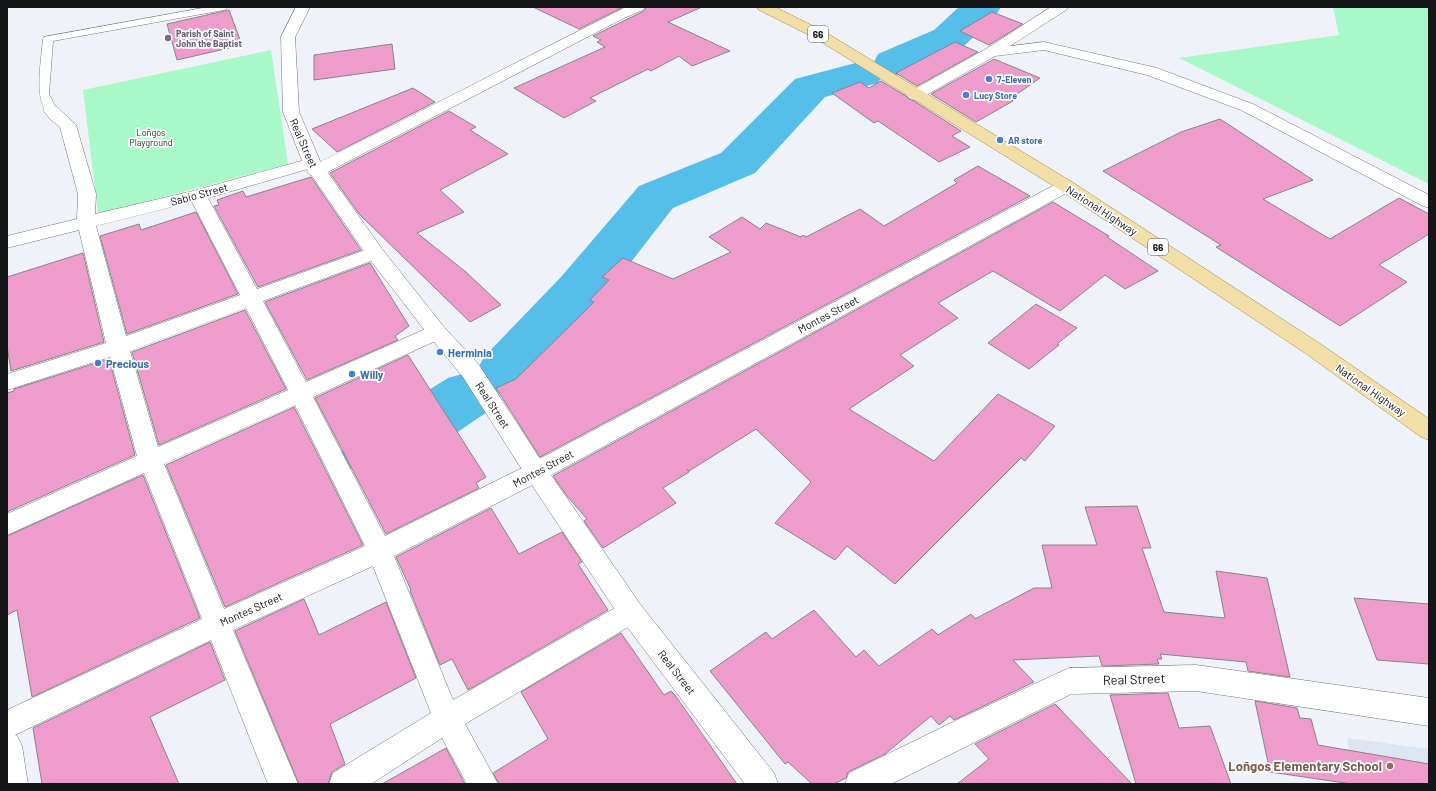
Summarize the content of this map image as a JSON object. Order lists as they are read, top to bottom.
{
  "streets": {
    "main road": ["66", "National Highway"],
    "street": ["Real Street", "Sabio Street", "Montes Street"]
  },
  "crossings": [
    ["Real Street", "Sabio Street"],
    ["Real Street", "Montes Street"],
    ["National Highway", "Montes Street"]
  ],
  "parks": ["Loñgos Playground"],
  "places": [
    "Parish of Saint John the Baptist",
    "7-Eleven",
    "Lucy Store",
    "AR store",
    "Herminia",
    "Precious",
    "Willy",
    "Loñgos Elementary School"
  ]
}
